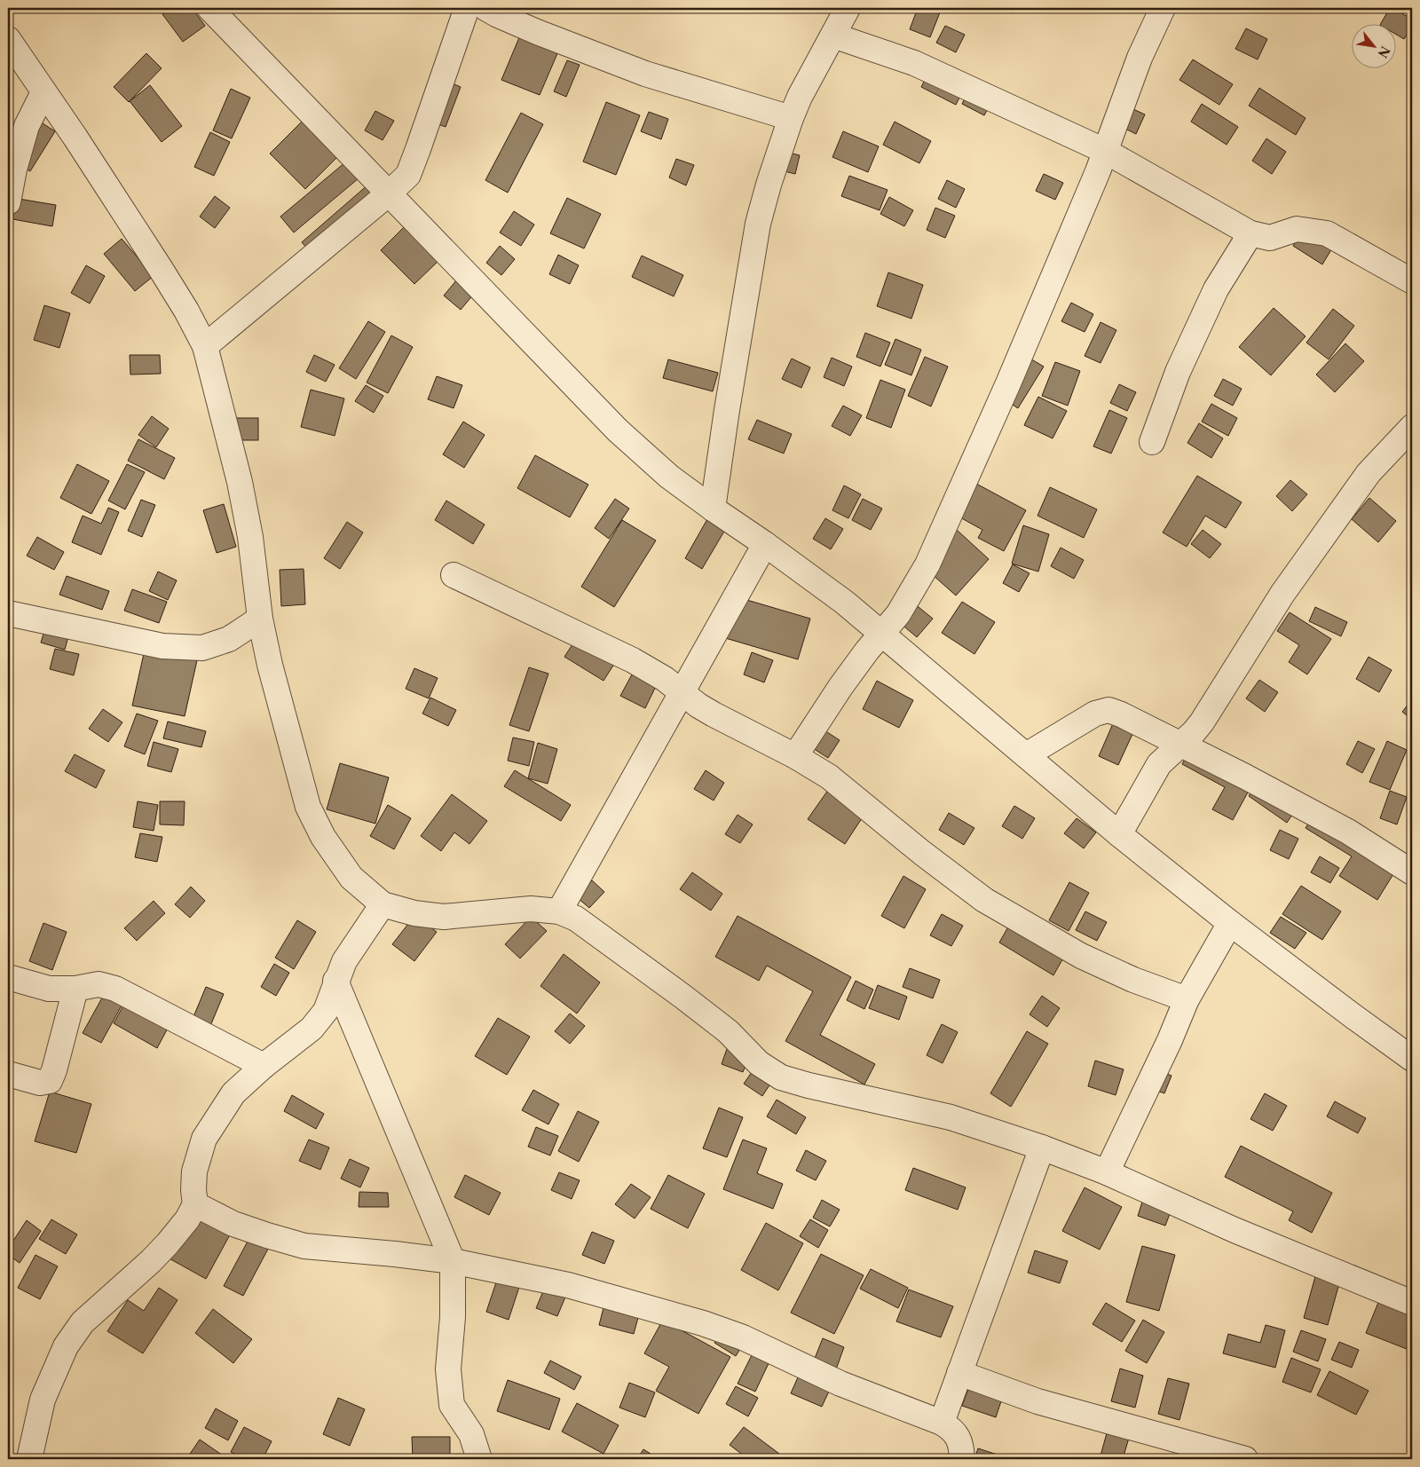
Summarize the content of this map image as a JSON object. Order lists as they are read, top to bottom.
{
  "north": "bottom right"
}
